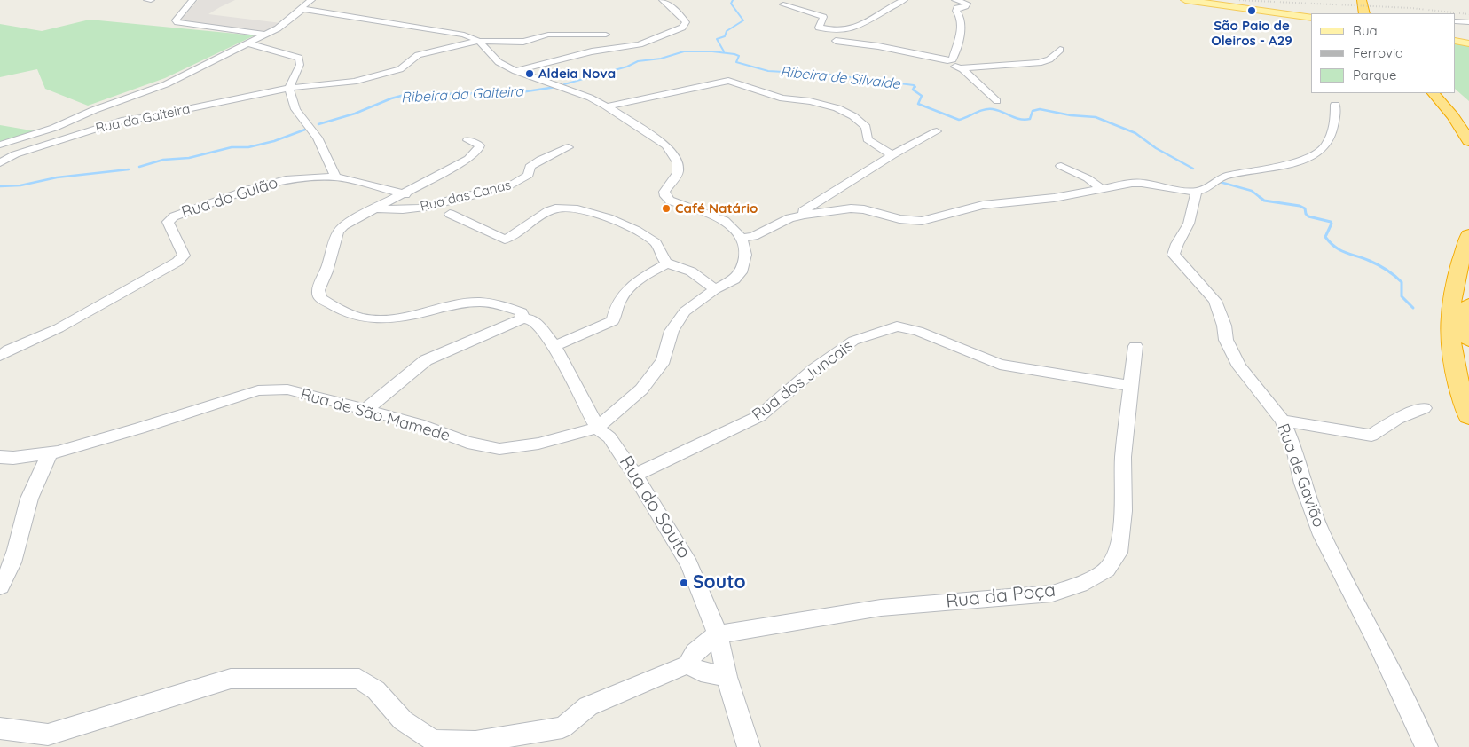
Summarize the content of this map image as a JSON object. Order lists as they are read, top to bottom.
{
  "streets": {
    "street": [
      "Rua da Gaiteira",
      "Rua das Canas",
      "Rua do Guião",
      "Rua dos Juncais",
      "Rua de São Mamede",
      "Rua de Gavião",
      "Rua do Souto",
      "Rua da Poça"
    ]
  },
  "crossings": [
    ["Rua das Canas", "Rua do Guião"],
    ["Rua das Canas", "Rua do Souto"],
    ["Rua dos Juncais", "Rua do Souto"],
    ["Rua dos Juncais", "Rua da Poça"],
    ["Rua de São Mamede", "Rua do Souto"],
    ["Rua do Souto", "Rua da Poça"]
  ],
  "water": ["Ribeira de Silvalde", "Ribeira da Gaiteira"],
  "places": [
    "São Paio de Oleiros - A29",
    "Aldeia Nova",
    "Café Natário",
    "Souto"
  ],
  "legend": ["Rua", "Ferrovia", "Parque"]
}
